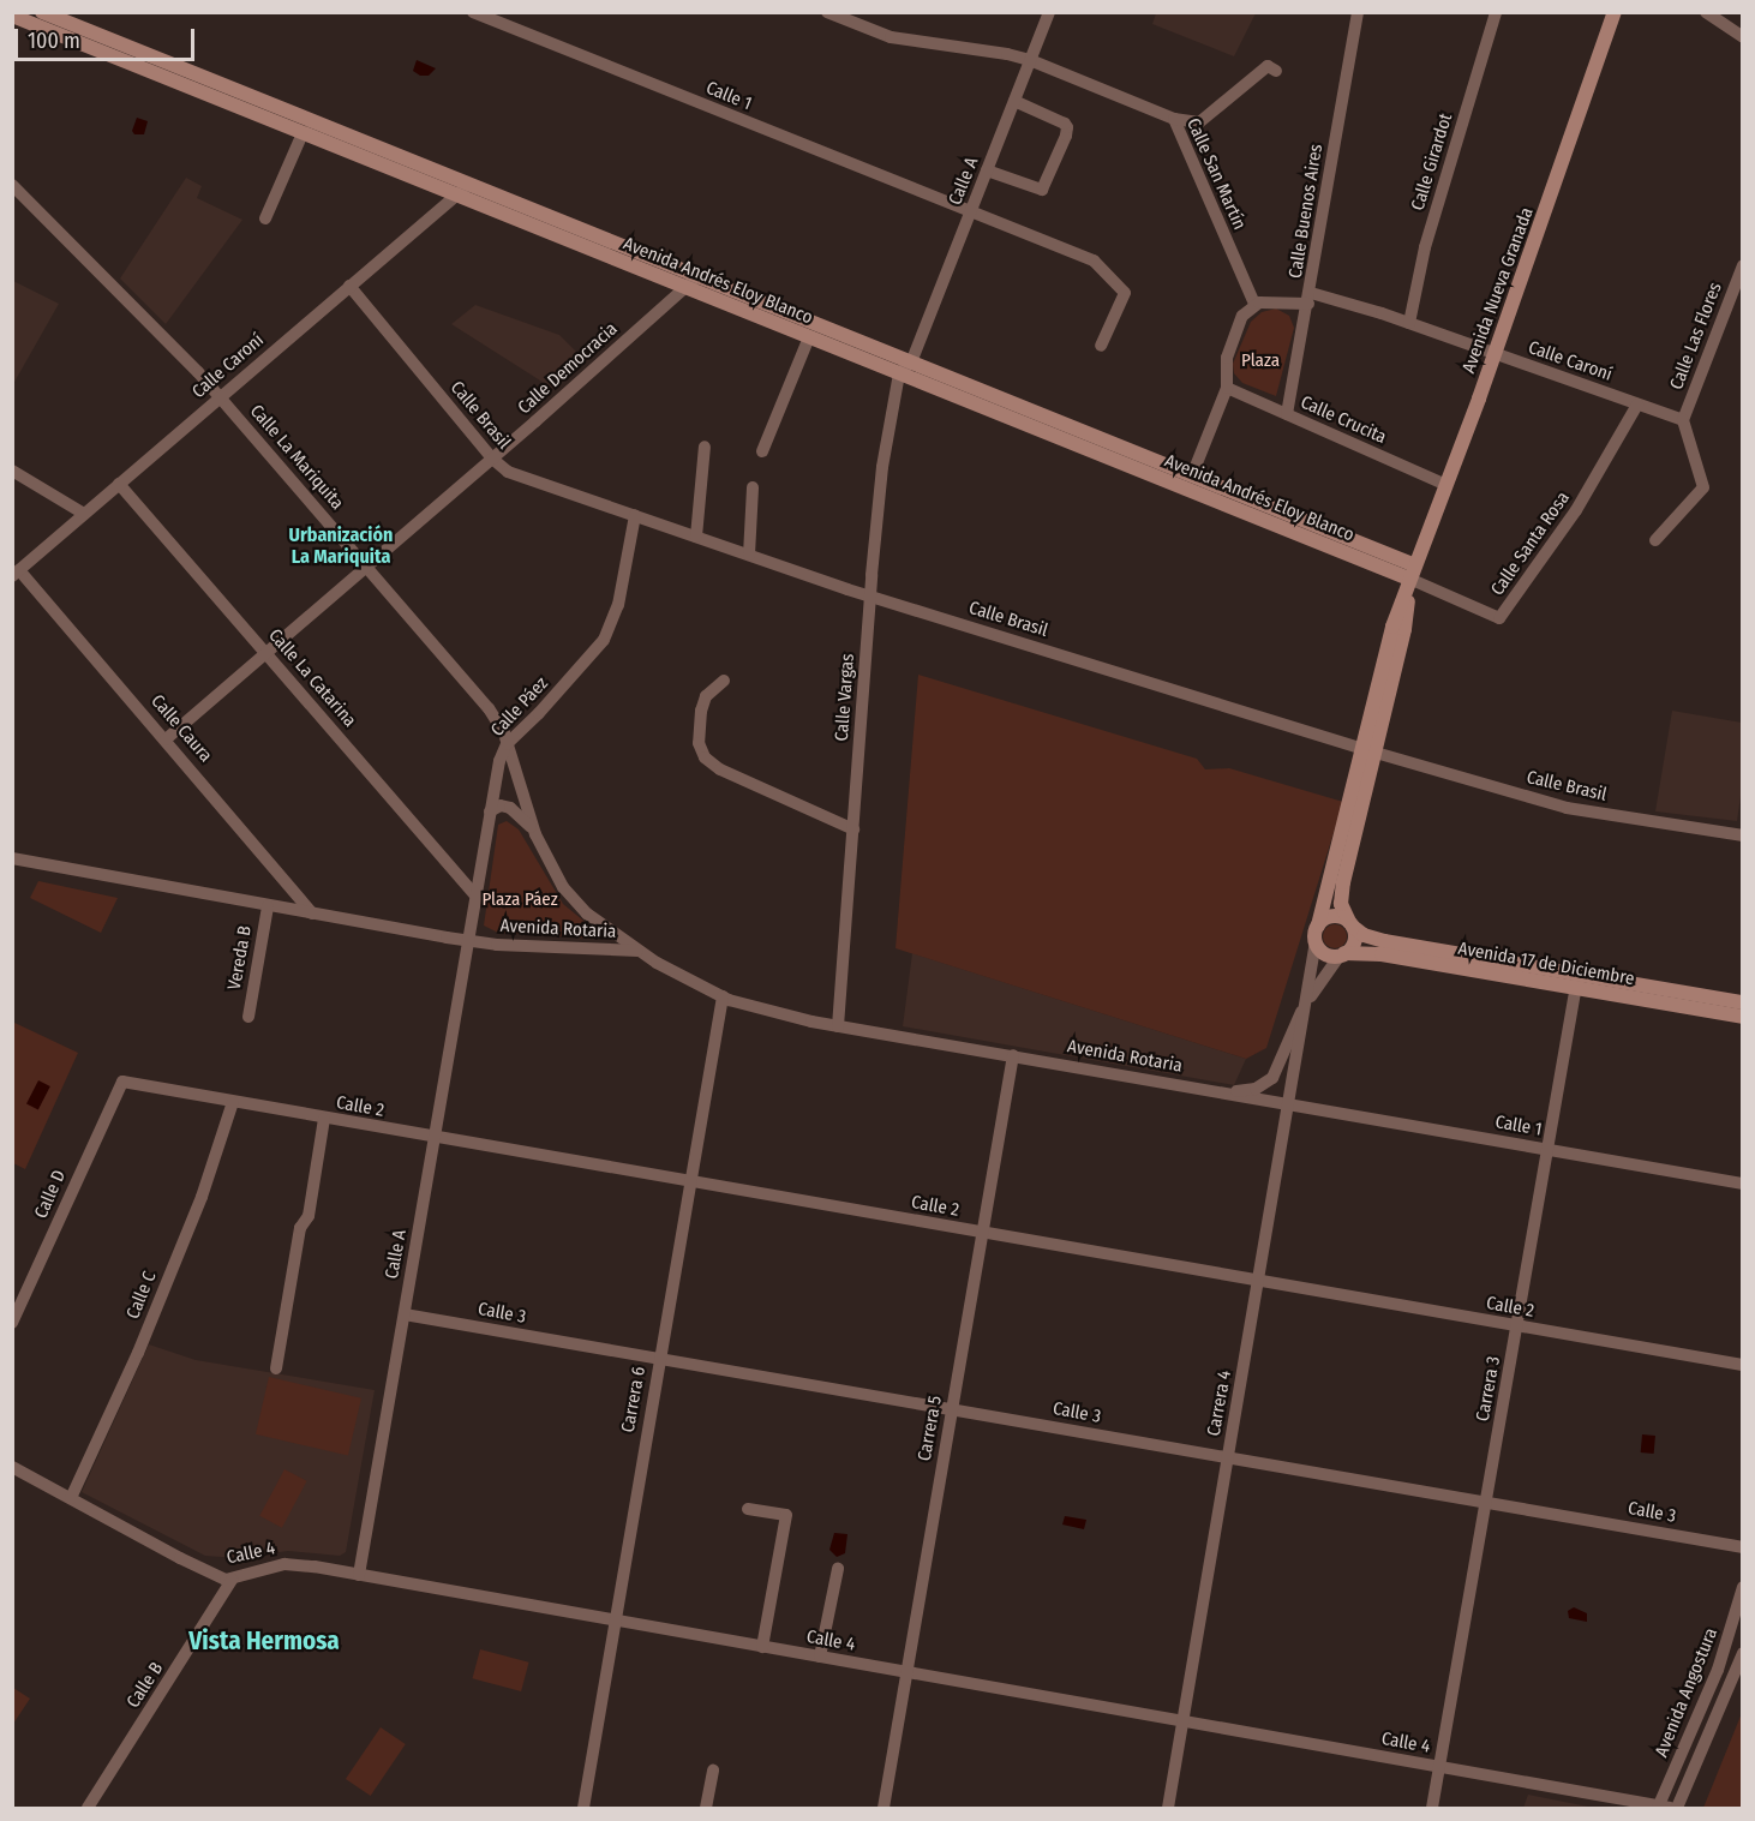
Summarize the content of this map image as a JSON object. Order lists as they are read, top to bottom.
{
  "streets": {
    "street": [
      "Calle 1",
      "Calle Girardot",
      "Calle San Martín",
      "Calle A",
      "Calle Buenos Aires",
      "Avenida Andrés Eloy Blanco",
      "Avenida Nueva Granada",
      "Calle Las Flores",
      "Calle Caroní",
      "Calle Democracia",
      "Calle Brasil",
      "Calle Crucita",
      "Calle La Mariquita",
      "Calle Santa Rosa",
      "Calle La Catarina",
      "Calle Vargas",
      "Calle Páez",
      "Calle Caura",
      "Avenida Rotaria",
      "Vereda B",
      "Avenida 17 de Diciembre",
      "Calle 2",
      "Calle D",
      "Calle C",
      "Calle 3",
      "Carrera 3",
      "Carrera 6",
      "Carrera 4",
      "Carrera 5",
      "Calle 4",
      "Calle B",
      "Avenida Angostura"
    ]
  },
  "crossings": [
    ["Calle 1", "Calle A"],
    ["Calle 1", "Avenida Rotaria"],
    ["Calle 1", "Carrera 3"],
    ["Calle 1", "Carrera 4"],
    ["Calle Girardot", "Calle Caroní"],
    ["Calle San Martín", "Calle A"],
    ["Calle A", "Avenida Andrés Eloy Blanco"],
    ["Calle A", "Calle Páez"],
    ["Calle A", "Avenida Rotaria"],
    ["Calle A", "Calle 2"],
    ["Calle A", "Calle 3"],
    ["Calle A", "Calle 4"],
    ["Calle Buenos Aires", "Calle Caroní"],
    ["Calle Buenos Aires", "Calle Crucita"],
    ["Avenida Andrés Eloy Blanco", "Avenida Nueva Granada"],
    ["Avenida Andrés Eloy Blanco", "Calle Caroní"],
    ["Avenida Andrés Eloy Blanco", "Calle Democracia"],
    ["Avenida Andrés Eloy Blanco", "Calle Santa Rosa"],
    ["Avenida Andrés Eloy Blanco", "Calle Vargas"],
    ["Avenida Nueva Granada", "Calle Caroní"],
    ["Avenida Nueva Granada", "Calle Brasil"],
    ["Avenida Nueva Granada", "Calle Crucita"],
    ["Avenida Nueva Granada", "Calle Santa Rosa"],
    ["Avenida Nueva Granada", "Avenida 17 de Diciembre"],
    ["Avenida Nueva Granada", "Carrera 4"],
    ["Calle Las Flores", "Calle Caroní"],
    ["Calle Caroní", "Calle Brasil"],
    ["Calle Caroní", "Calle La Mariquita"],
    ["Calle Caroní", "Calle Santa Rosa"],
    ["Calle Caroní", "Calle La Catarina"],
    ["Calle Caroní", "Calle Caura"],
    ["Calle Democracia", "Calle Brasil"],
    ["Calle Democracia", "Calle La Mariquita"],
    ["Calle Democracia", "Calle La Catarina"],
    ["Calle Democracia", "Calle Caura"],
    ["Calle Brasil", "Calle Vargas"],
    ["Calle Brasil", "Calle Páez"],
    ["Calle La Mariquita", "Calle Páez"],
    ["Calle La Mariquita", "Avenida Rotaria"],
    ["Calle La Catarina", "Calle Páez"],
    ["Calle Vargas", "Avenida Rotaria"],
    ["Calle Páez", "Avenida Rotaria"],
    ["Calle Caura", "Avenida Rotaria"],
    ["Avenida Rotaria", "Vereda B"],
    ["Avenida Rotaria", "Carrera 6"],
    ["Avenida Rotaria", "Carrera 4"],
    ["Avenida Rotaria", "Carrera 5"],
    ["Avenida 17 de Diciembre", "Carrera 3"],
    ["Avenida 17 de Diciembre", "Carrera 4"],
    ["Calle 2", "Calle D"],
    ["Calle 2", "Calle C"],
    ["Calle 2", "Carrera 3"],
    ["Calle 2", "Carrera 6"],
    ["Calle 2", "Carrera 4"],
    ["Calle 2", "Carrera 5"],
    ["Calle C", "Calle 4"],
    ["Calle 3", "Carrera 3"],
    ["Calle 3", "Carrera 6"],
    ["Calle 3", "Carrera 4"],
    ["Calle 3", "Carrera 5"],
    ["Carrera 3", "Calle 4"],
    ["Carrera 6", "Calle 4"],
    ["Carrera 4", "Calle 4"],
    ["Carrera 5", "Calle 4"],
    ["Calle 4", "Calle B"],
    ["Calle 4", "Avenida Angostura"]
  ],
  "districts": ["Urbanización La Mariquita", "Vista Hermosa"],
  "parks": ["Plaza", "Plaza Páez"],
  "scale_bar": "100 m"
}
